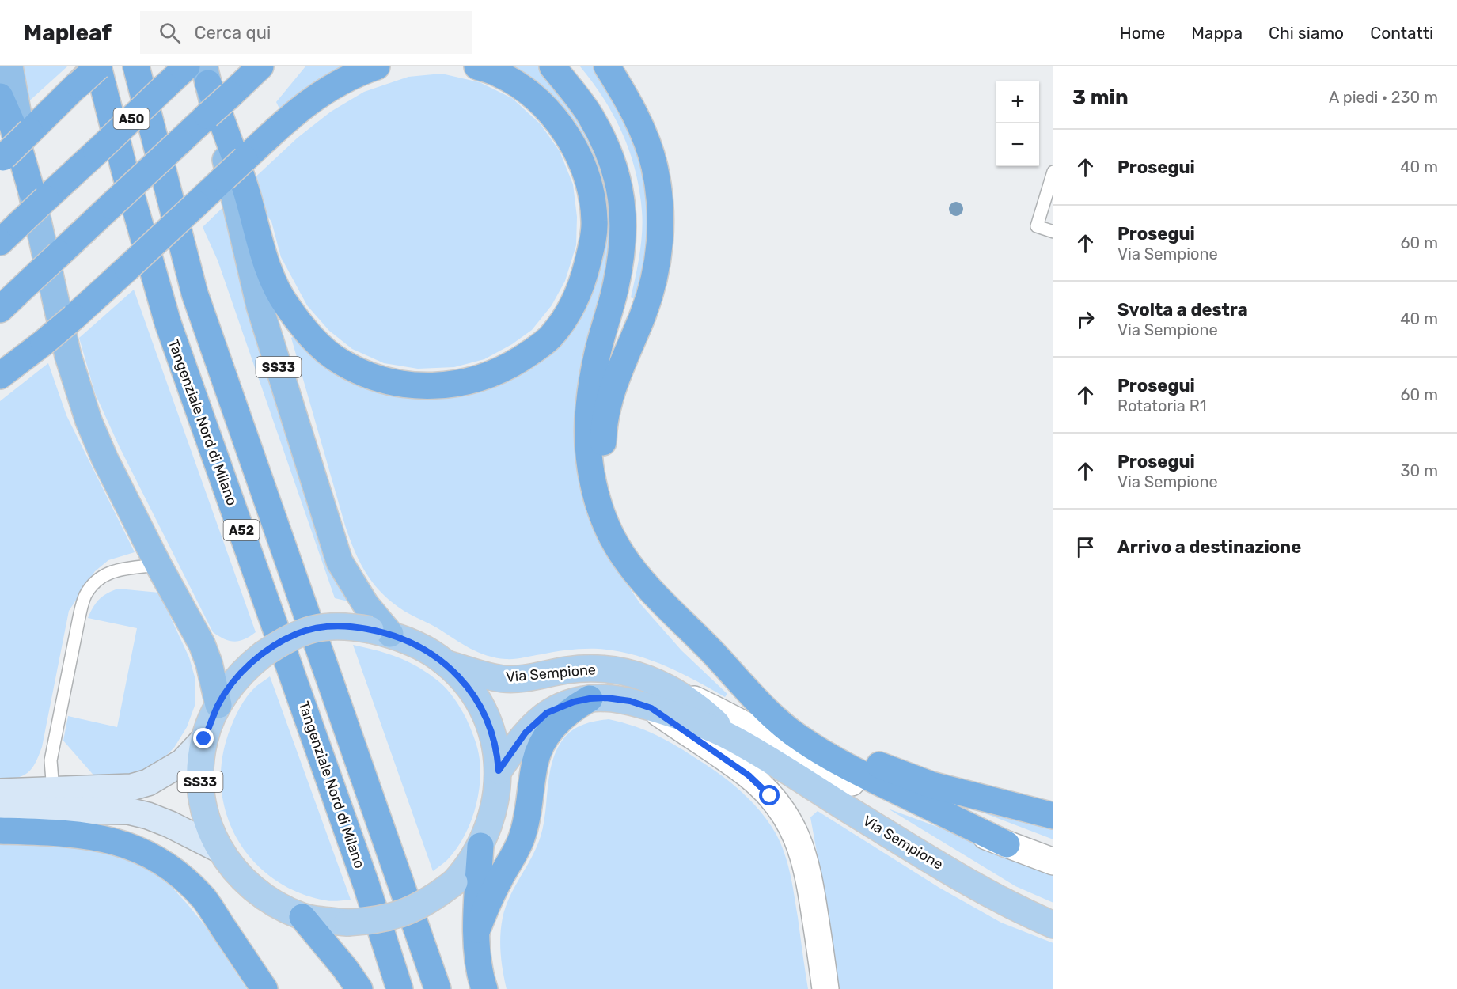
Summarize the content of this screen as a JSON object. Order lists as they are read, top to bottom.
{
  "streets": {
    "highway": [
      "A50",
      "SS33",
      "Tangenziale Nord di Milano",
      "A52"
    ],
    "main road": ["Via Sempione"]
  },
  "crossings": [
    ["SS33", "Via Sempione"]
  ],
  "page": {
    "header": "Mapleaf",
    "search": "Cerca qui",
    "nav": [
      "Home",
      "Mappa",
      "Chi siamo",
      "Contatti"
    ],
    "heading": ["3 min", "A piedi · 230 m"],
    "map_buttons": ["+", "−"],
    "list": [
      ["Prosegui", "40 m"],
      ["Prosegui", "Via Sempione", "60 m"],
      ["Svolta a destra", "Via Sempione", "40 m"],
      ["Prosegui", "Rotatoria R1", "60 m"],
      ["Prosegui", "Via Sempione", "30 m"],
      "Arrivo a destinazione"
    ]
  }
}
